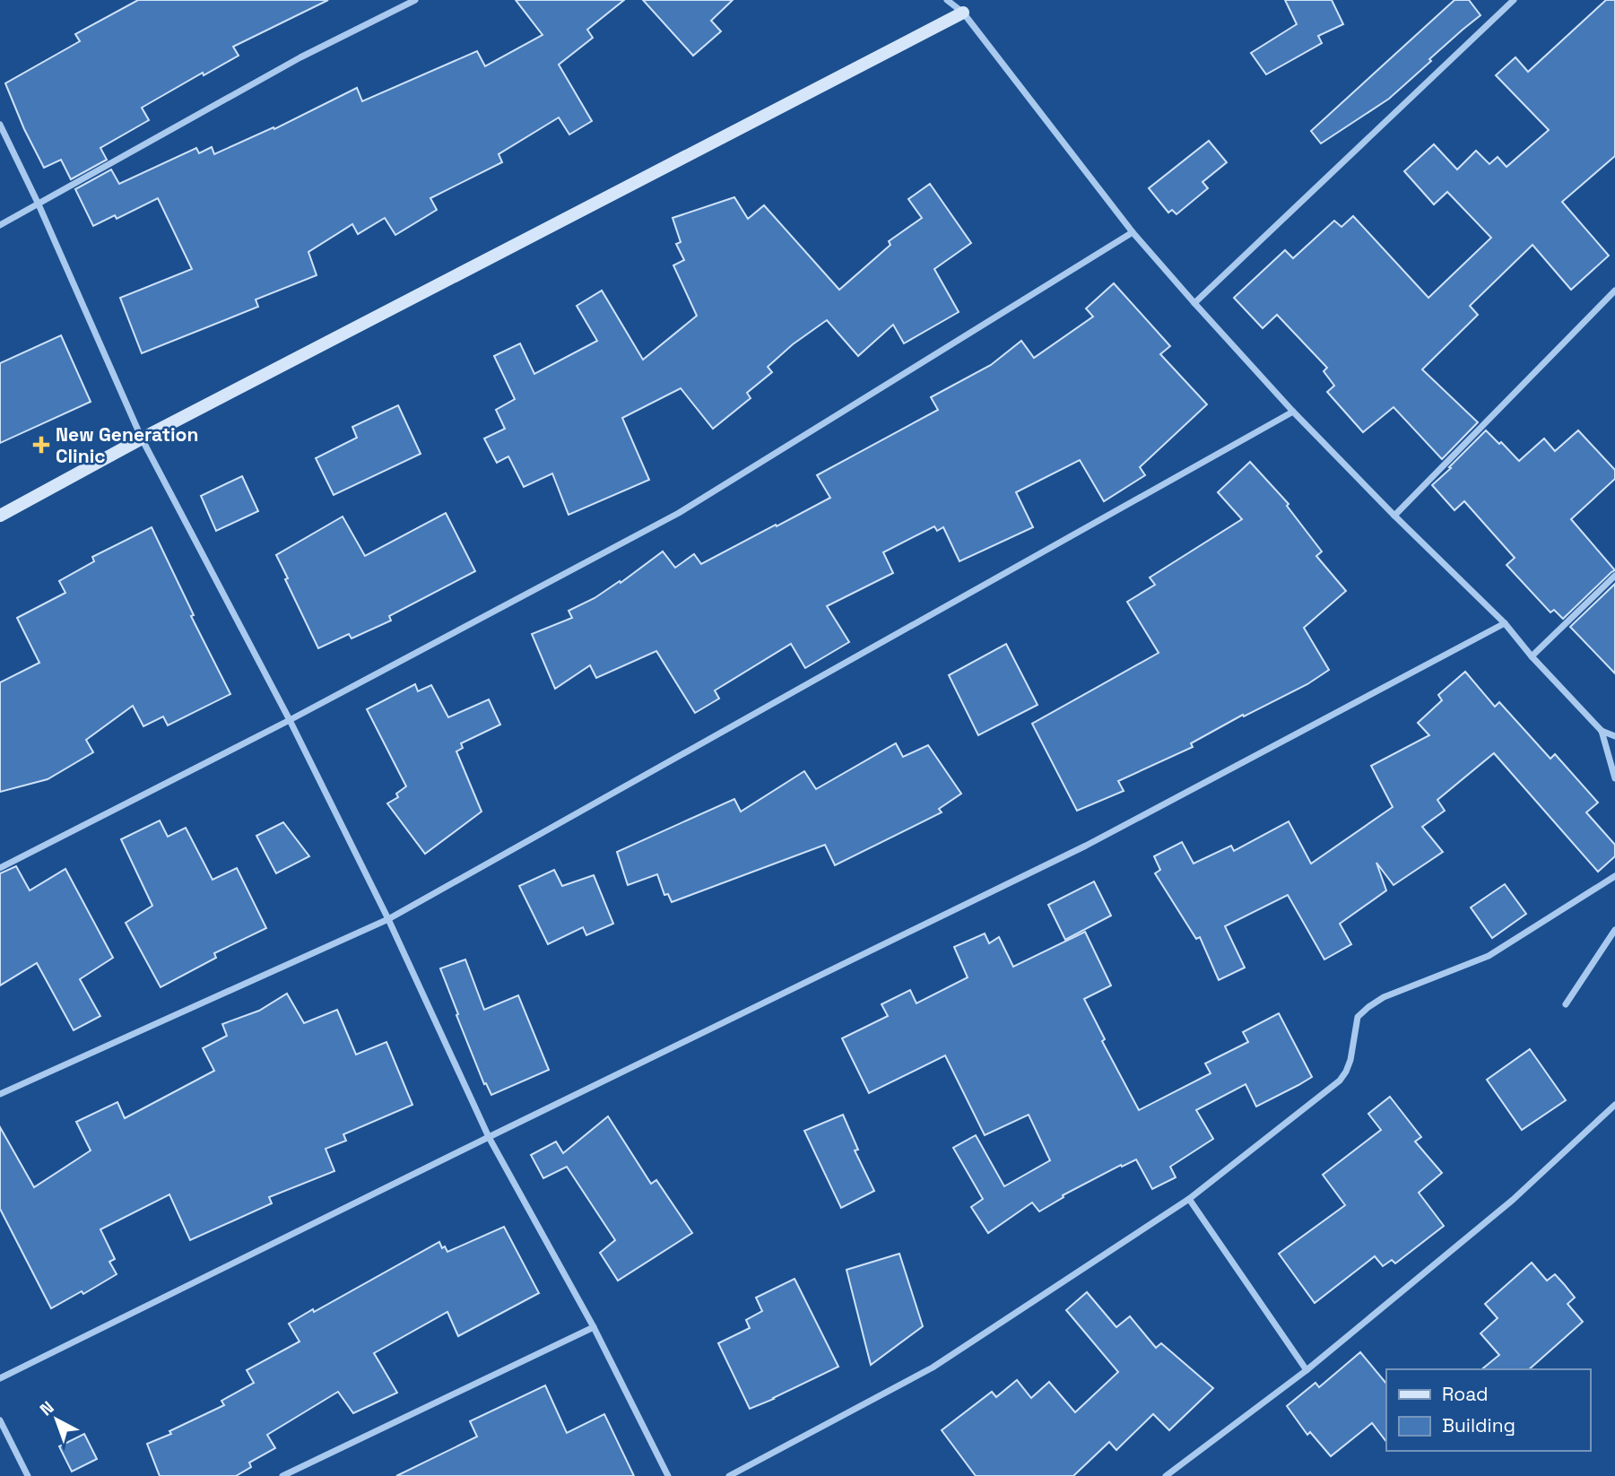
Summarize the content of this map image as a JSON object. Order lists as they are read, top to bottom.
{
  "places": {
    "health": ["New Generation Clinic"]
  },
  "legend": ["Road", "Building"],
  "north": "top left"
}
